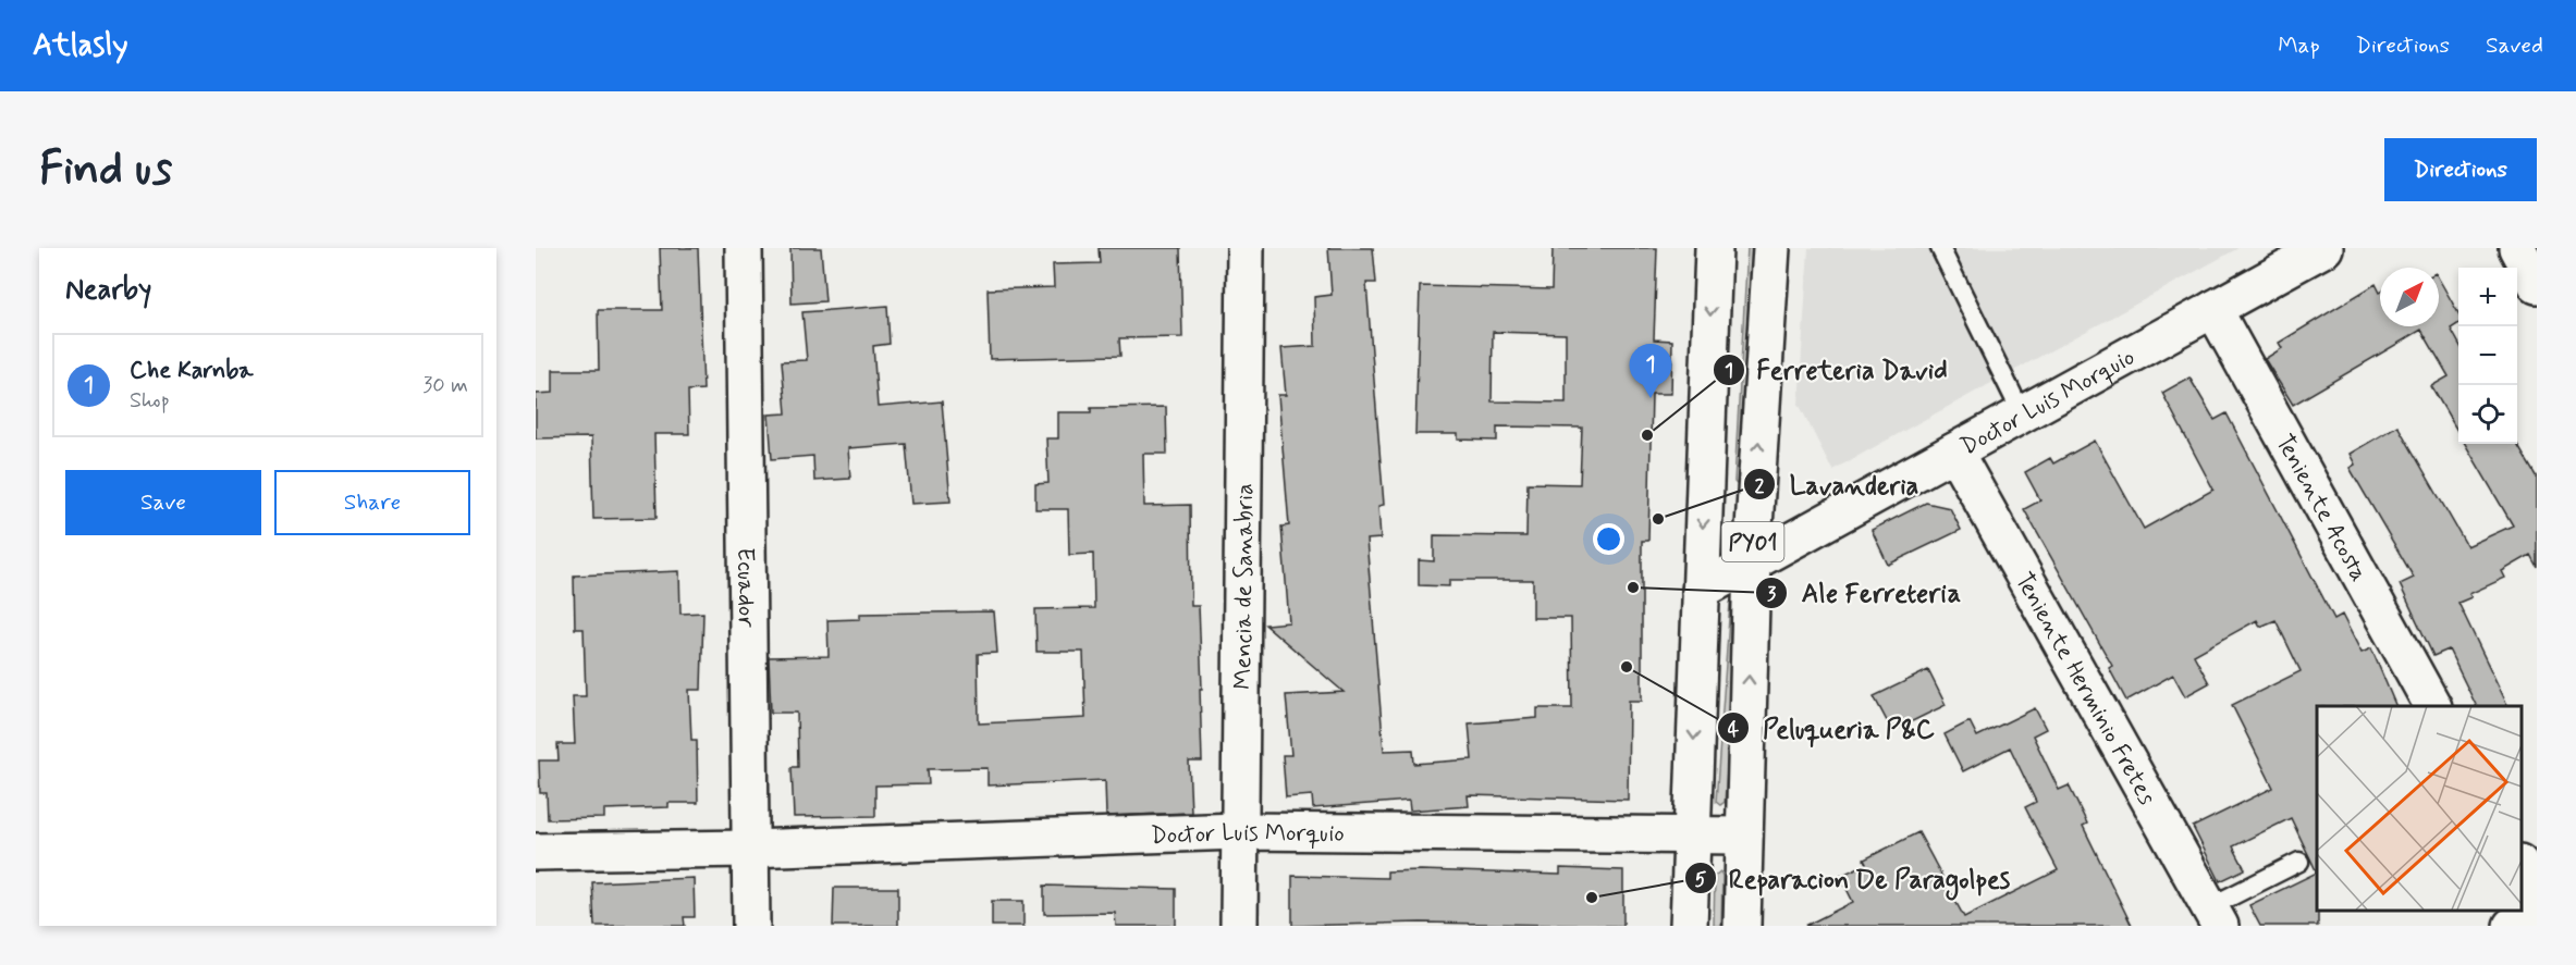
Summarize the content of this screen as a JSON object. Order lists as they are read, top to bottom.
{
  "streets": {
    "main road": [
      "Doctor Luis Morquio",
      "Teniente Acosta",
      "PY01",
      "Ecuador",
      "Mencia de Sanabria",
      "Teniente Herminio Fretes"
    ]
  },
  "crossings": [
    ["Doctor Luis Morquio", "Teniente Acosta"],
    ["Doctor Luis Morquio", "PY01"],
    ["Doctor Luis Morquio", "Ecuador"],
    ["Doctor Luis Morquio", "Mencia de Sanabria"],
    ["Doctor Luis Morquio", "Teniente Herminio Fretes"]
  ],
  "places": [
    "Ferreteria David",
    "Lavanderia",
    "Ale Ferreteria",
    "Peluqueria P&C",
    "Reparacion De Paragolpes"
  ],
  "north": "top right",
  "page": {
    "header": "Atlasly",
    "nav": ["Map", "Directions", "Saved"],
    "buttons": [
      "Directions",
      ["Save", "Share"]
    ],
    "title": "Find us",
    "heading": "Nearby",
    "map_buttons": ["+", "−"],
    "list": [
      {
        "mark": "1",
        "name": "Che Karnba",
        "note": "Shop",
        "value": "30 m"
      }
    ],
    "pins": "1"
  }
}
